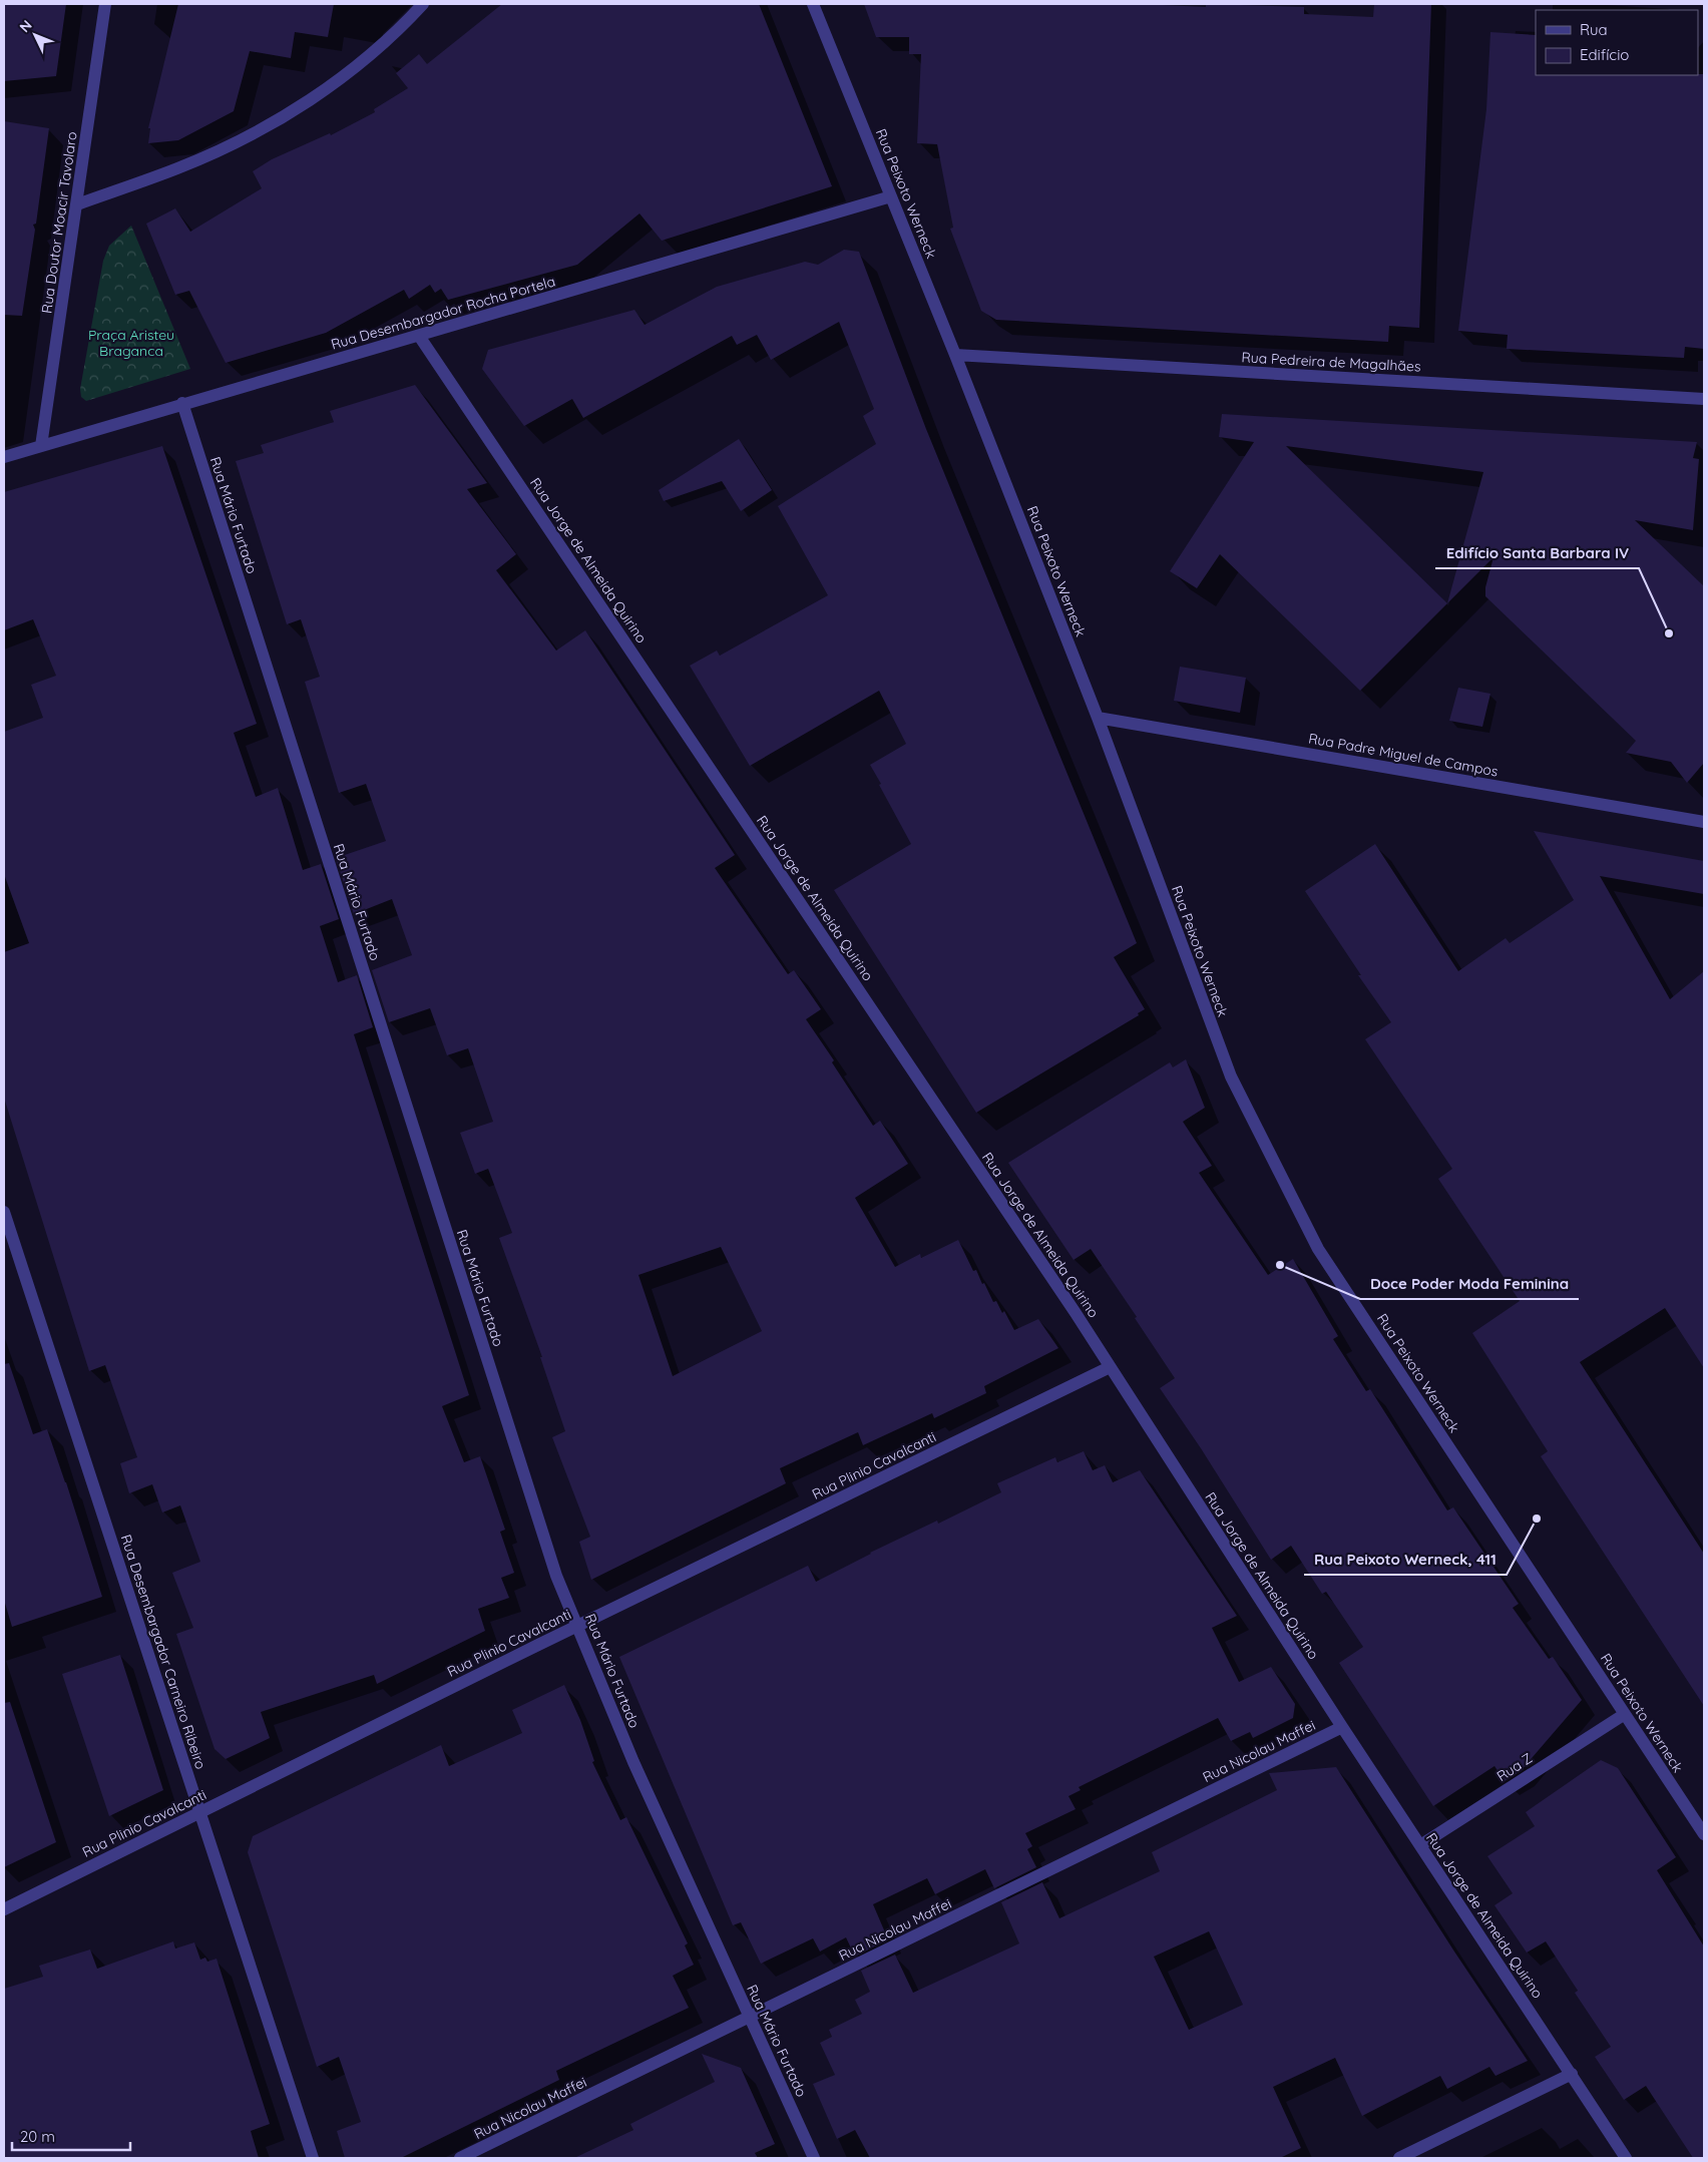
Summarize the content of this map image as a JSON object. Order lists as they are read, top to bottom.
{
  "streets": {
    "street": [
      "Rua Peixoto Werneck",
      "Rua Doutor Moacir Tavolaro",
      "Rua Desembargador Rocha Portela",
      "Rua Pedreira de Magalhães",
      "Rua Mário Furtado",
      "Rua Jorge de Almeida Quirino",
      "Rua Padre Miguel de Campos",
      "Rua Plinio Cavalcanti",
      "Rua Desembargador Carneiro Ribeiro",
      "Rua Nicolau Maffei",
      "Rua Z"
    ]
  },
  "crossings": [
    ["Rua Peixoto Werneck", "Rua Desembargador Rocha Portela"],
    ["Rua Peixoto Werneck", "Rua Pedreira de Magalhães"],
    ["Rua Peixoto Werneck", "Rua Padre Miguel de Campos"],
    ["Rua Peixoto Werneck", "Rua Z"],
    ["Rua Doutor Moacir Tavolaro", "Rua Desembargador Rocha Portela"],
    ["Rua Desembargador Rocha Portela", "Rua Mário Furtado"],
    ["Rua Desembargador Rocha Portela", "Rua Jorge de Almeida Quirino"],
    ["Rua Mário Furtado", "Rua Plinio Cavalcanti"],
    ["Rua Mário Furtado", "Rua Nicolau Maffei"],
    ["Rua Jorge de Almeida Quirino", "Rua Plinio Cavalcanti"],
    ["Rua Jorge de Almeida Quirino", "Rua Nicolau Maffei"],
    ["Rua Jorge de Almeida Quirino", "Rua Z"],
    ["Rua Plinio Cavalcanti", "Rua Desembargador Carneiro Ribeiro"]
  ],
  "parks": ["Praça Aristeu Braganca"],
  "places": ["Edifício Santa Barbara IV", "Doce Poder Moda Feminina", "Rua Peixoto Werneck, 411"],
  "legend": ["Rua", "Edifício"],
  "scale_bar": "20 m",
  "north": "top left"
}
